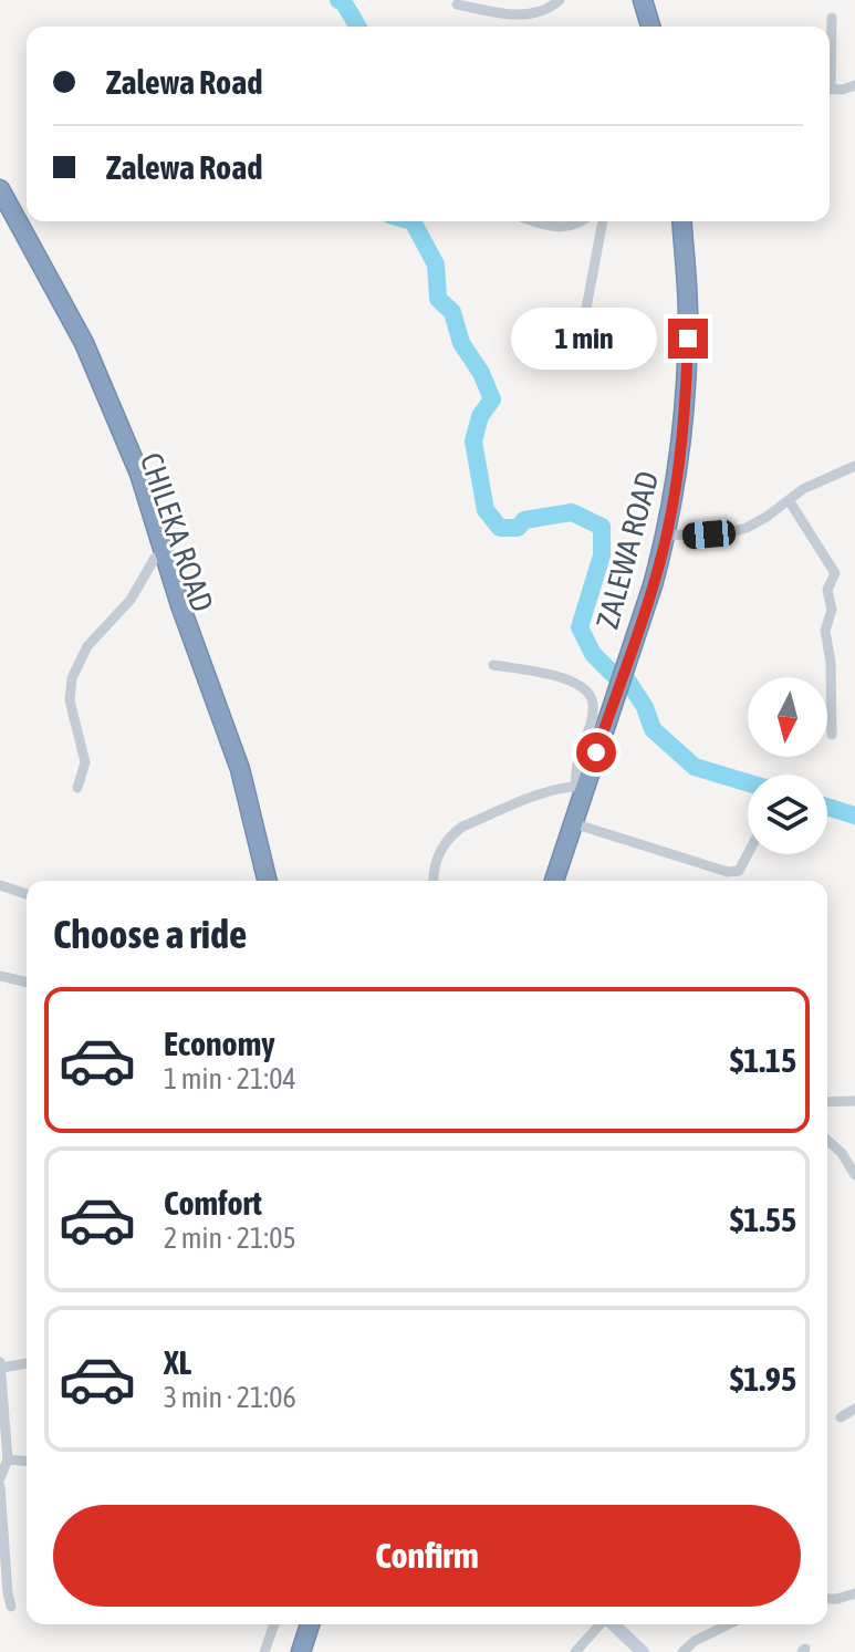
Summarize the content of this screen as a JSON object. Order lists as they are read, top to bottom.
{
  "streets": {
    "highway": ["CHILEKA ROAD", "ZALEWA ROAD"]
  },
  "north": "bottom",
  "page": {
    "banner": ["Zalewa Road", "Zalewa Road"],
    "bubble": "1 min",
    "heading": "Choose a ride",
    "list": [
      {
        "name": "Economy",
        "note": "1 min · 21:04",
        "value": "$1.15"
      },
      {
        "name": "Comfort",
        "note": "2 min · 21:05",
        "value": "$1.55"
      },
      {
        "name": "XL",
        "note": "3 min · 21:06",
        "value": "$1.95"
      }
    ],
    "buttons": "Confirm"
  }
}
